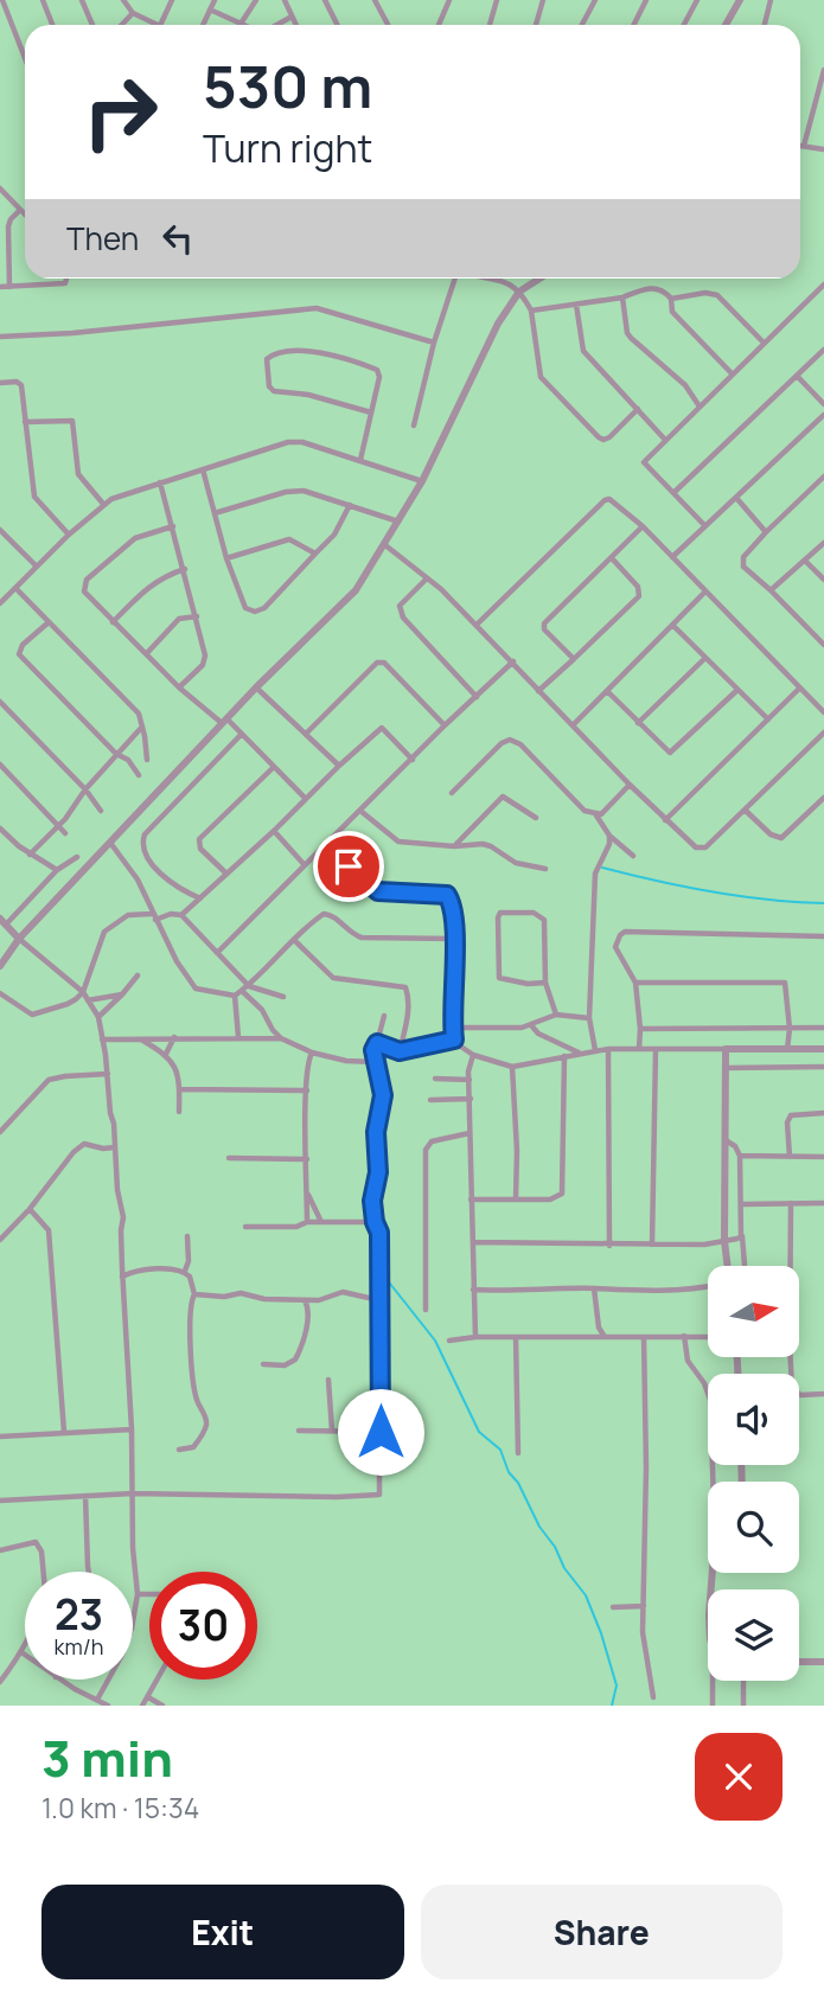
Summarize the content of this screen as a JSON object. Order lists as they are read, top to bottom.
{
  "north": "right",
  "page": {
    "turn": ["530 m", "Turn right"],
    "then": "Then",
    "speed": "23 km/h",
    "limit": "30",
    "heading": ["3 min", "1.0 km · 15:34"],
    "buttons": ["Exit", "Share"]
  }
}
